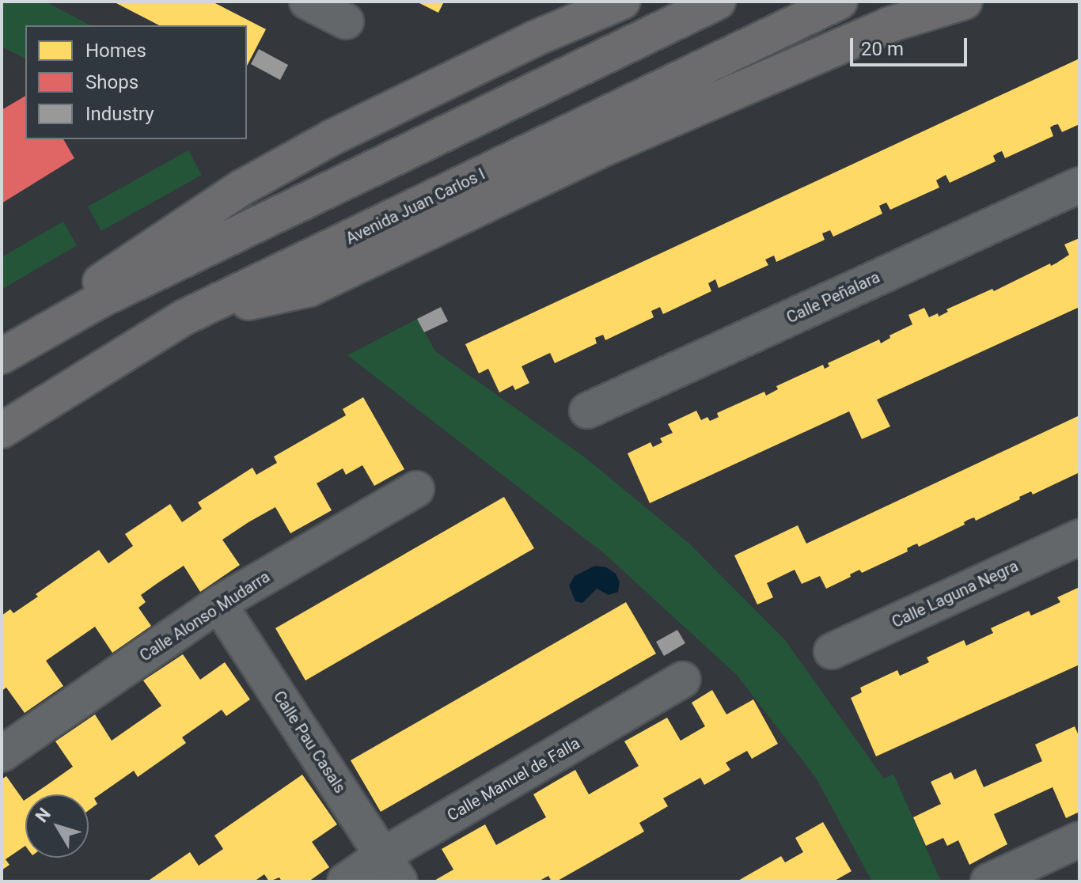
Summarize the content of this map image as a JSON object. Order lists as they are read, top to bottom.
{
  "streets": {
    "main road": ["Avenida Juan Carlos I"],
    "street": [
      "Calle Peñalara",
      "Calle Laguna Negra",
      "Calle Alonso Mudarra",
      "Calle Pau Casals",
      "Calle Manuel de Falla"
    ]
  },
  "crossings": [
    ["Calle Alonso Mudarra", "Calle Pau Casals"],
    ["Calle Pau Casals", "Calle Manuel de Falla"]
  ],
  "legend": ["Homes", "Shops", "Industry"],
  "scale_bar": "20 m",
  "north": "top left"
}
